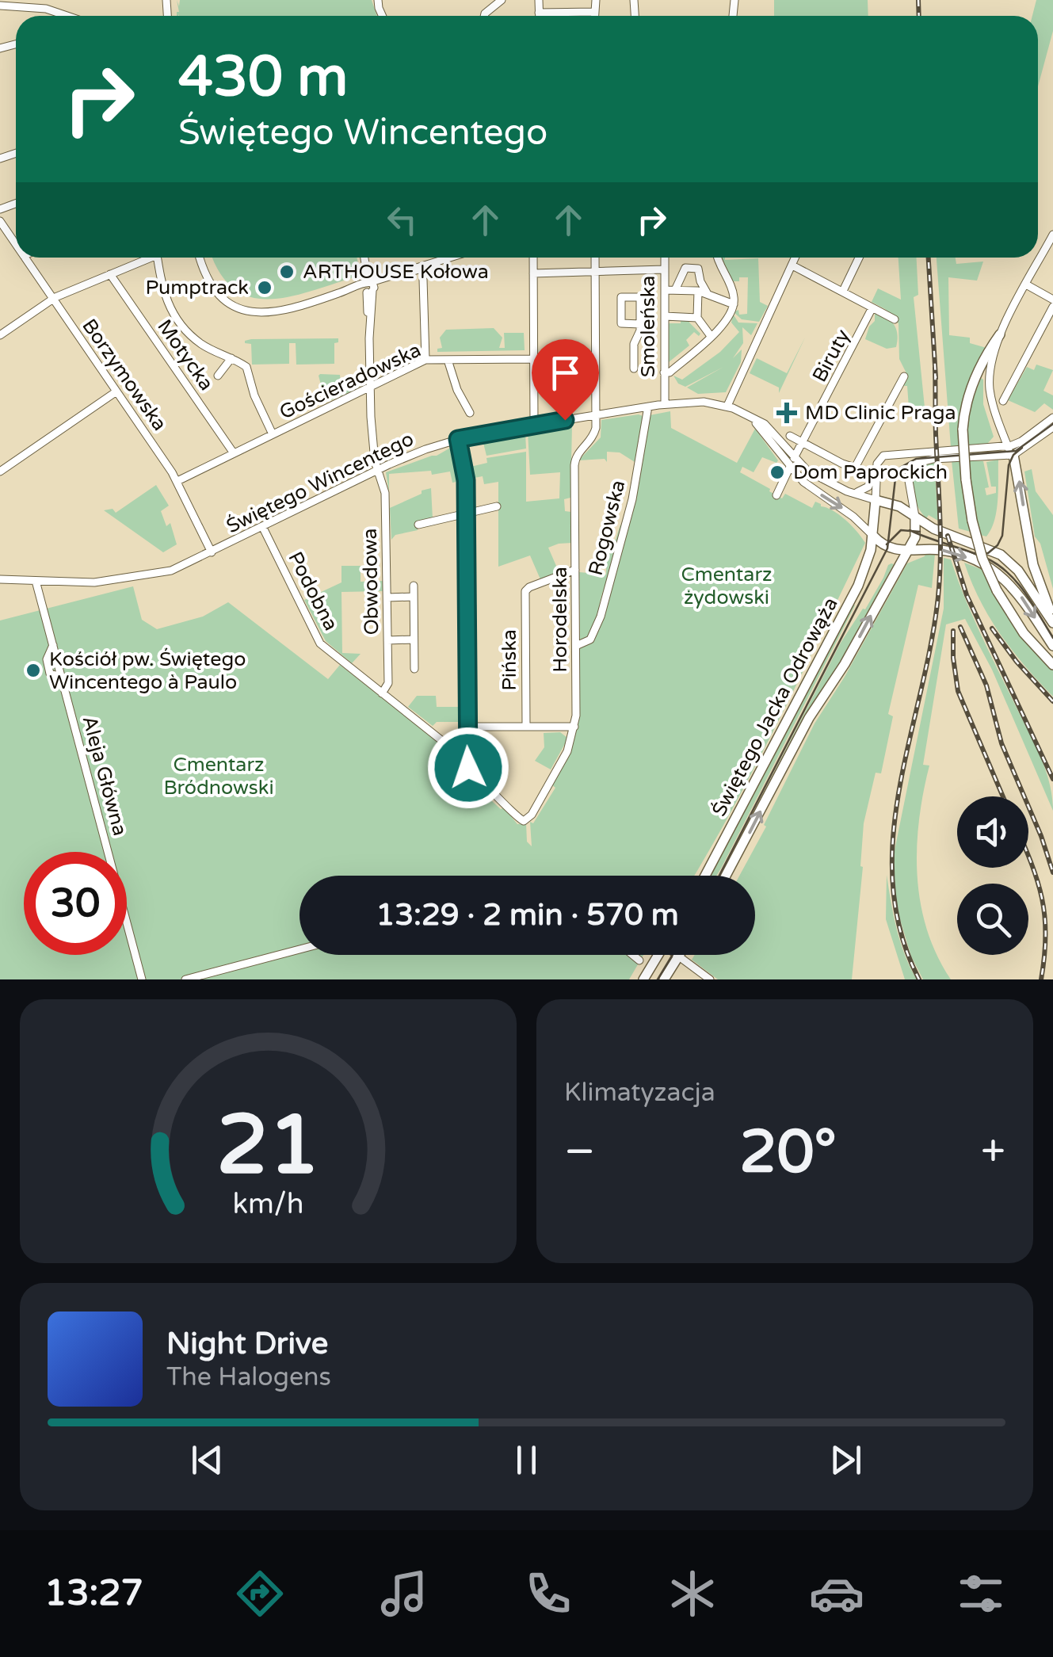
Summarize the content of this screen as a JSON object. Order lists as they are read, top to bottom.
{
  "streets": {
    "main road": ["Świętego Jacka Odrowąża"],
    "street": [
      "Smoleńska",
      "Motycka",
      "Biruty",
      "Borzymowska",
      "Gościeradowska",
      "Świętego Wincentego",
      "Rogowska",
      "Obwodowa",
      "Podobna",
      "Horodelska",
      "Pińska",
      "Aleja Główna"
    ]
  },
  "crossings": [
    ["Smoleńska", "Świętego Wincentego"],
    ["Motycka", "Gościeradowska"],
    ["Biruty", "Świętego Wincentego"],
    ["Borzymowska", "Gościeradowska"],
    ["Borzymowska", "Świętego Wincentego"],
    ["Gościeradowska", "Obwodowa"],
    ["Świętego Wincentego", "Rogowska"],
    ["Świętego Wincentego", "Obwodowa"],
    ["Świętego Wincentego", "Podobna"],
    ["Świętego Wincentego", "Horodelska"],
    ["Świętego Wincentego", "Świętego Jacka Odrowąża"],
    ["Świętego Wincentego", "Aleja Główna"],
    ["Rogowska", "Horodelska"],
    ["Obwodowa", "Podobna"],
    ["Podobna", "Horodelska"],
    ["Horodelska", "Pińska"]
  ],
  "parks": ["Cmentarz żydowski", "Cmentarz Bródnowski"],
  "places": {
    "other": [
      "ARTHOUSE Kołowa",
      "Pumptrack",
      "Dom Paprockich",
      "Kościół pw. Świętego Wincentego à Paulo"
    ],
    "health": ["MD Clinic Praga"]
  },
  "page": {
    "turn": ["430 m", "Świętego Wincentego"],
    "limit": "30",
    "trip": "13:29 · 2 min · 570 m",
    "tile": "Klimatyzacja",
    "heat": ["−", "20°", "+"],
    "song": ["Night Drive", "The Halogens"],
    "tabs": "13:27",
    "gauge": ["21", "km/h"]
  }
}
